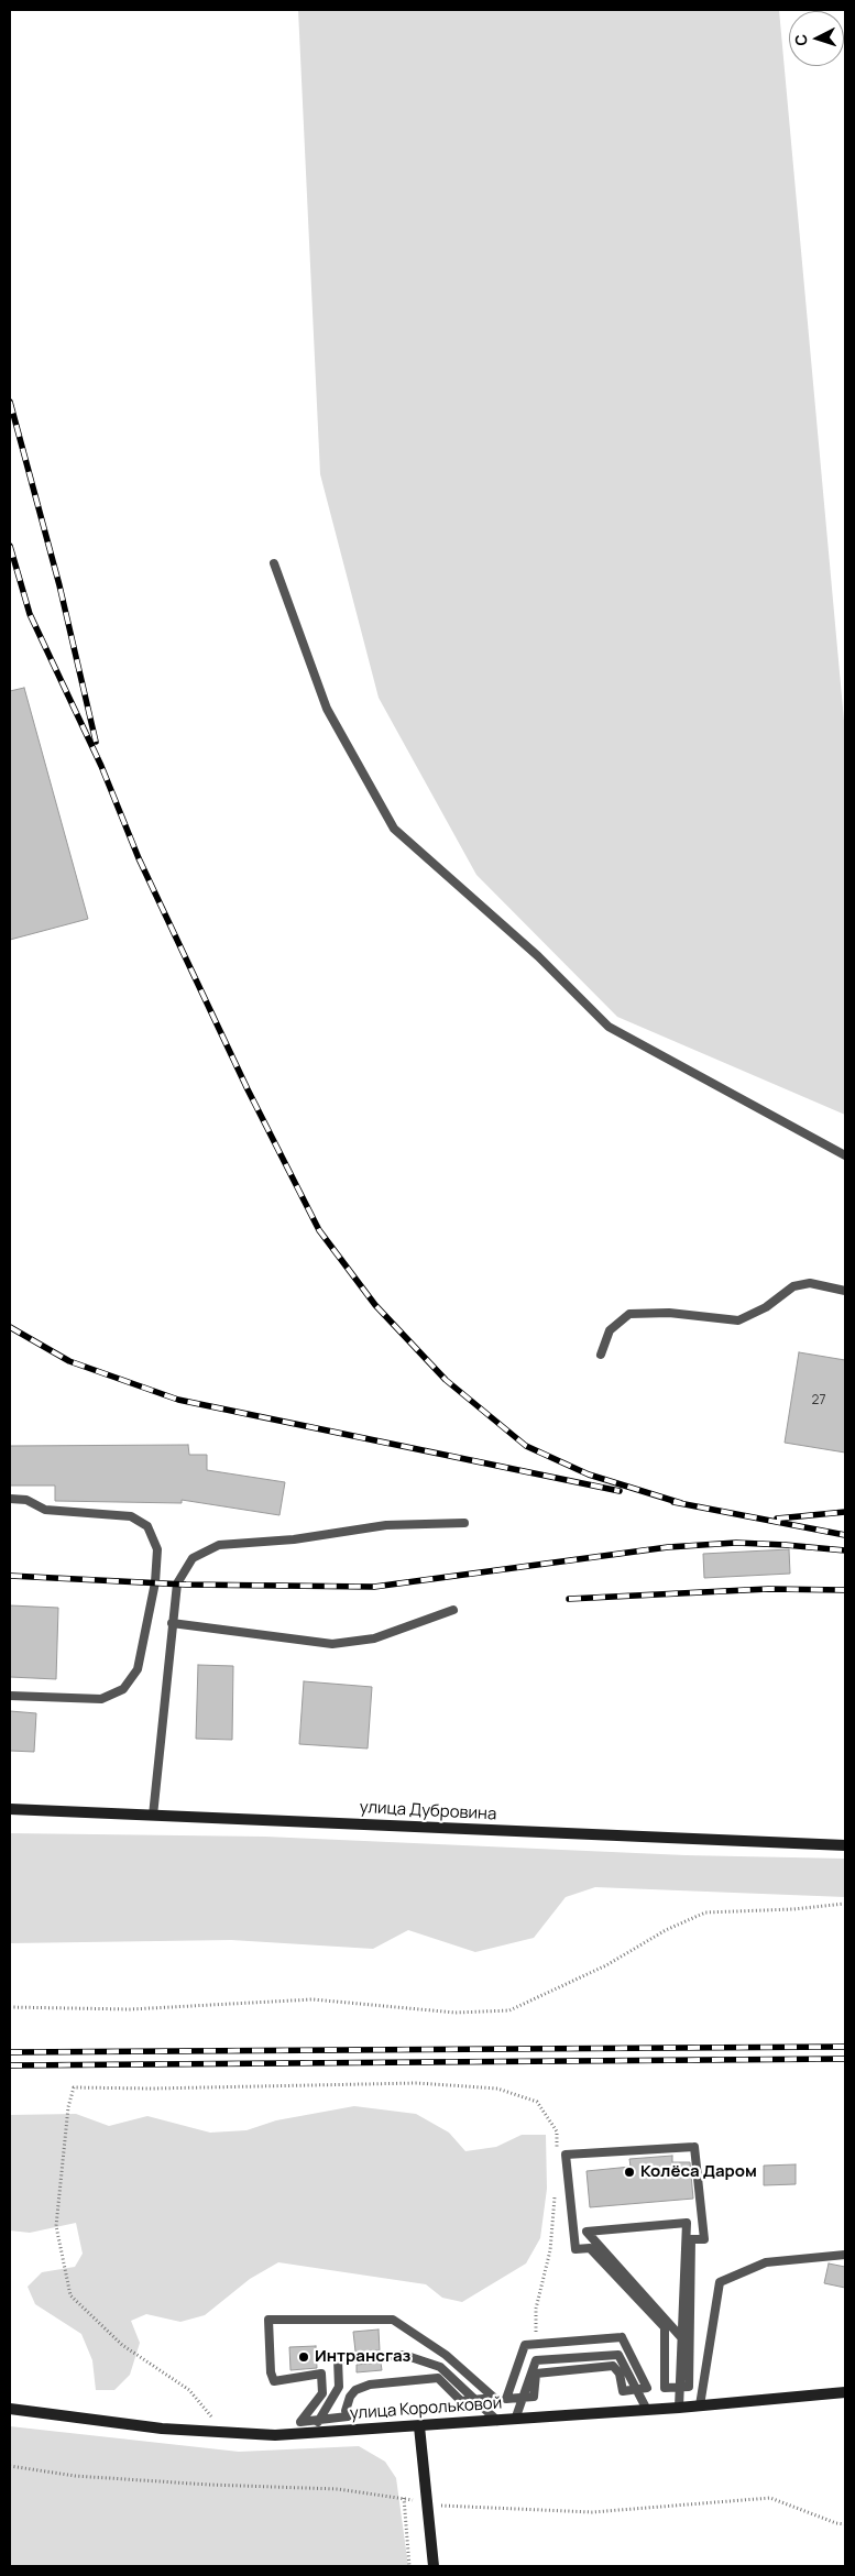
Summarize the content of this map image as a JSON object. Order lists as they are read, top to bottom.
{
  "streets": {
    "main road": ["улица Дубровина", "улица Корольковой"]
  },
  "places": ["Колёса Даром", "Интрансгаз"],
  "house_numbers": ["27"],
  "north": "left"
}
